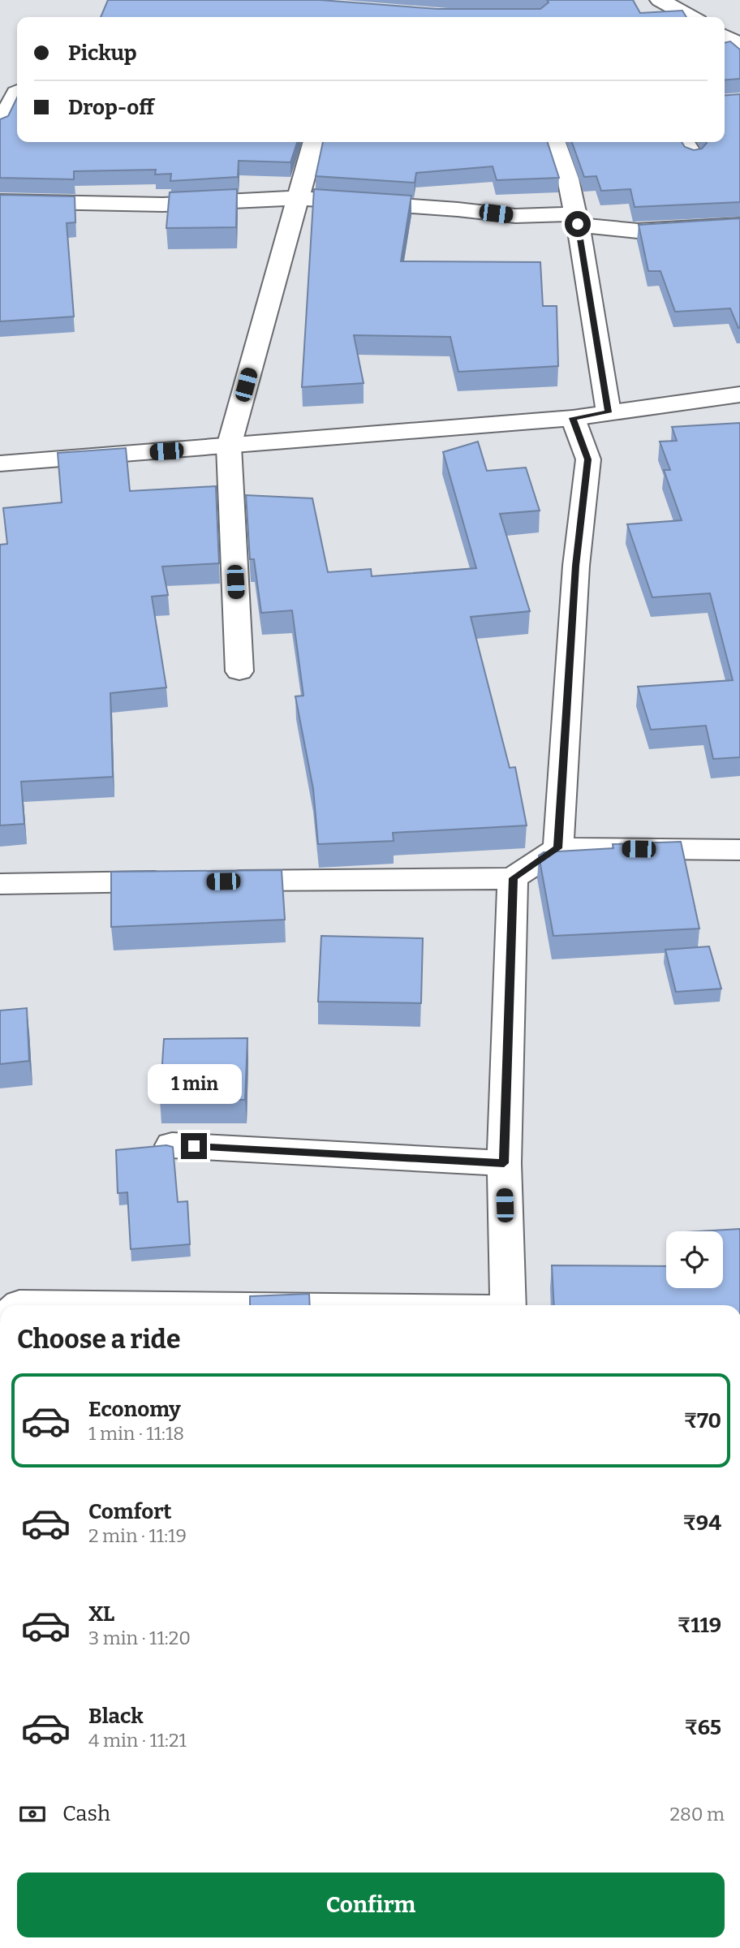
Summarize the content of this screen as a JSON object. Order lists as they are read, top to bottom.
{
  "page": {
    "banner": ["Pickup", "Drop-off"],
    "bubble": "1 min",
    "heading": "Choose a ride",
    "list": [
      {
        "name": "Economy",
        "note": "1 min · 11:18",
        "value": "₹70"
      },
      {
        "name": "Comfort",
        "note": "2 min · 11:19",
        "value": "₹94"
      },
      {
        "name": "XL",
        "note": "3 min · 11:20",
        "value": "₹119"
      },
      {
        "name": "Black",
        "note": "4 min · 11:21",
        "value": "₹65"
      }
    ],
    "pay": ["Cash", "280 m"],
    "buttons": "Confirm"
  }
}
